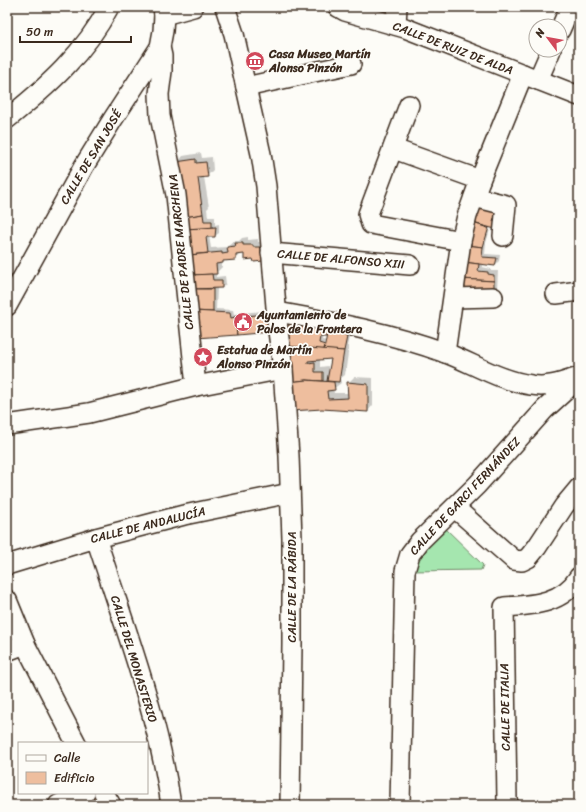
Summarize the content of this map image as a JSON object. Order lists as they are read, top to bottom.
{
  "streets": {
    "street": [
      "CALLE DE RUIZ DE ALDA",
      "CALLE DE SAN JOSÉ",
      "CALLE DE PADRE MARCHENA",
      "CALLE DE ALFONSO XIII",
      "CALLE DE GARCI FERNÁNDEZ",
      "CALLE DE ANDALUCÍA",
      "CALLE DE LA RÁBIDA",
      "CALLE DEL MONASTERIO",
      "CALLE DE ITALIA"
    ]
  },
  "crossings": [
    ["CALLE DE SAN JOSÉ", "CALLE DE PADRE MARCHENA"],
    ["CALLE DE ALFONSO XIII", "CALLE DE LA RÁBIDA"],
    ["CALLE DE ANDALUCÍA", "CALLE DE LA RÁBIDA"],
    ["CALLE DE ANDALUCÍA", "CALLE DEL MONASTERIO"]
  ],
  "places": {
    "museum": ["Casa Museo Martín Alonso Pinzón"],
    "public building": ["Ayuntamiento de Palos de la Frontera"],
    "place": ["Estatua de Martín Alonso Pinzón"]
  },
  "legend": ["Calle", "Edificio"],
  "scale_bar": "50 m",
  "north": "top left"
}
